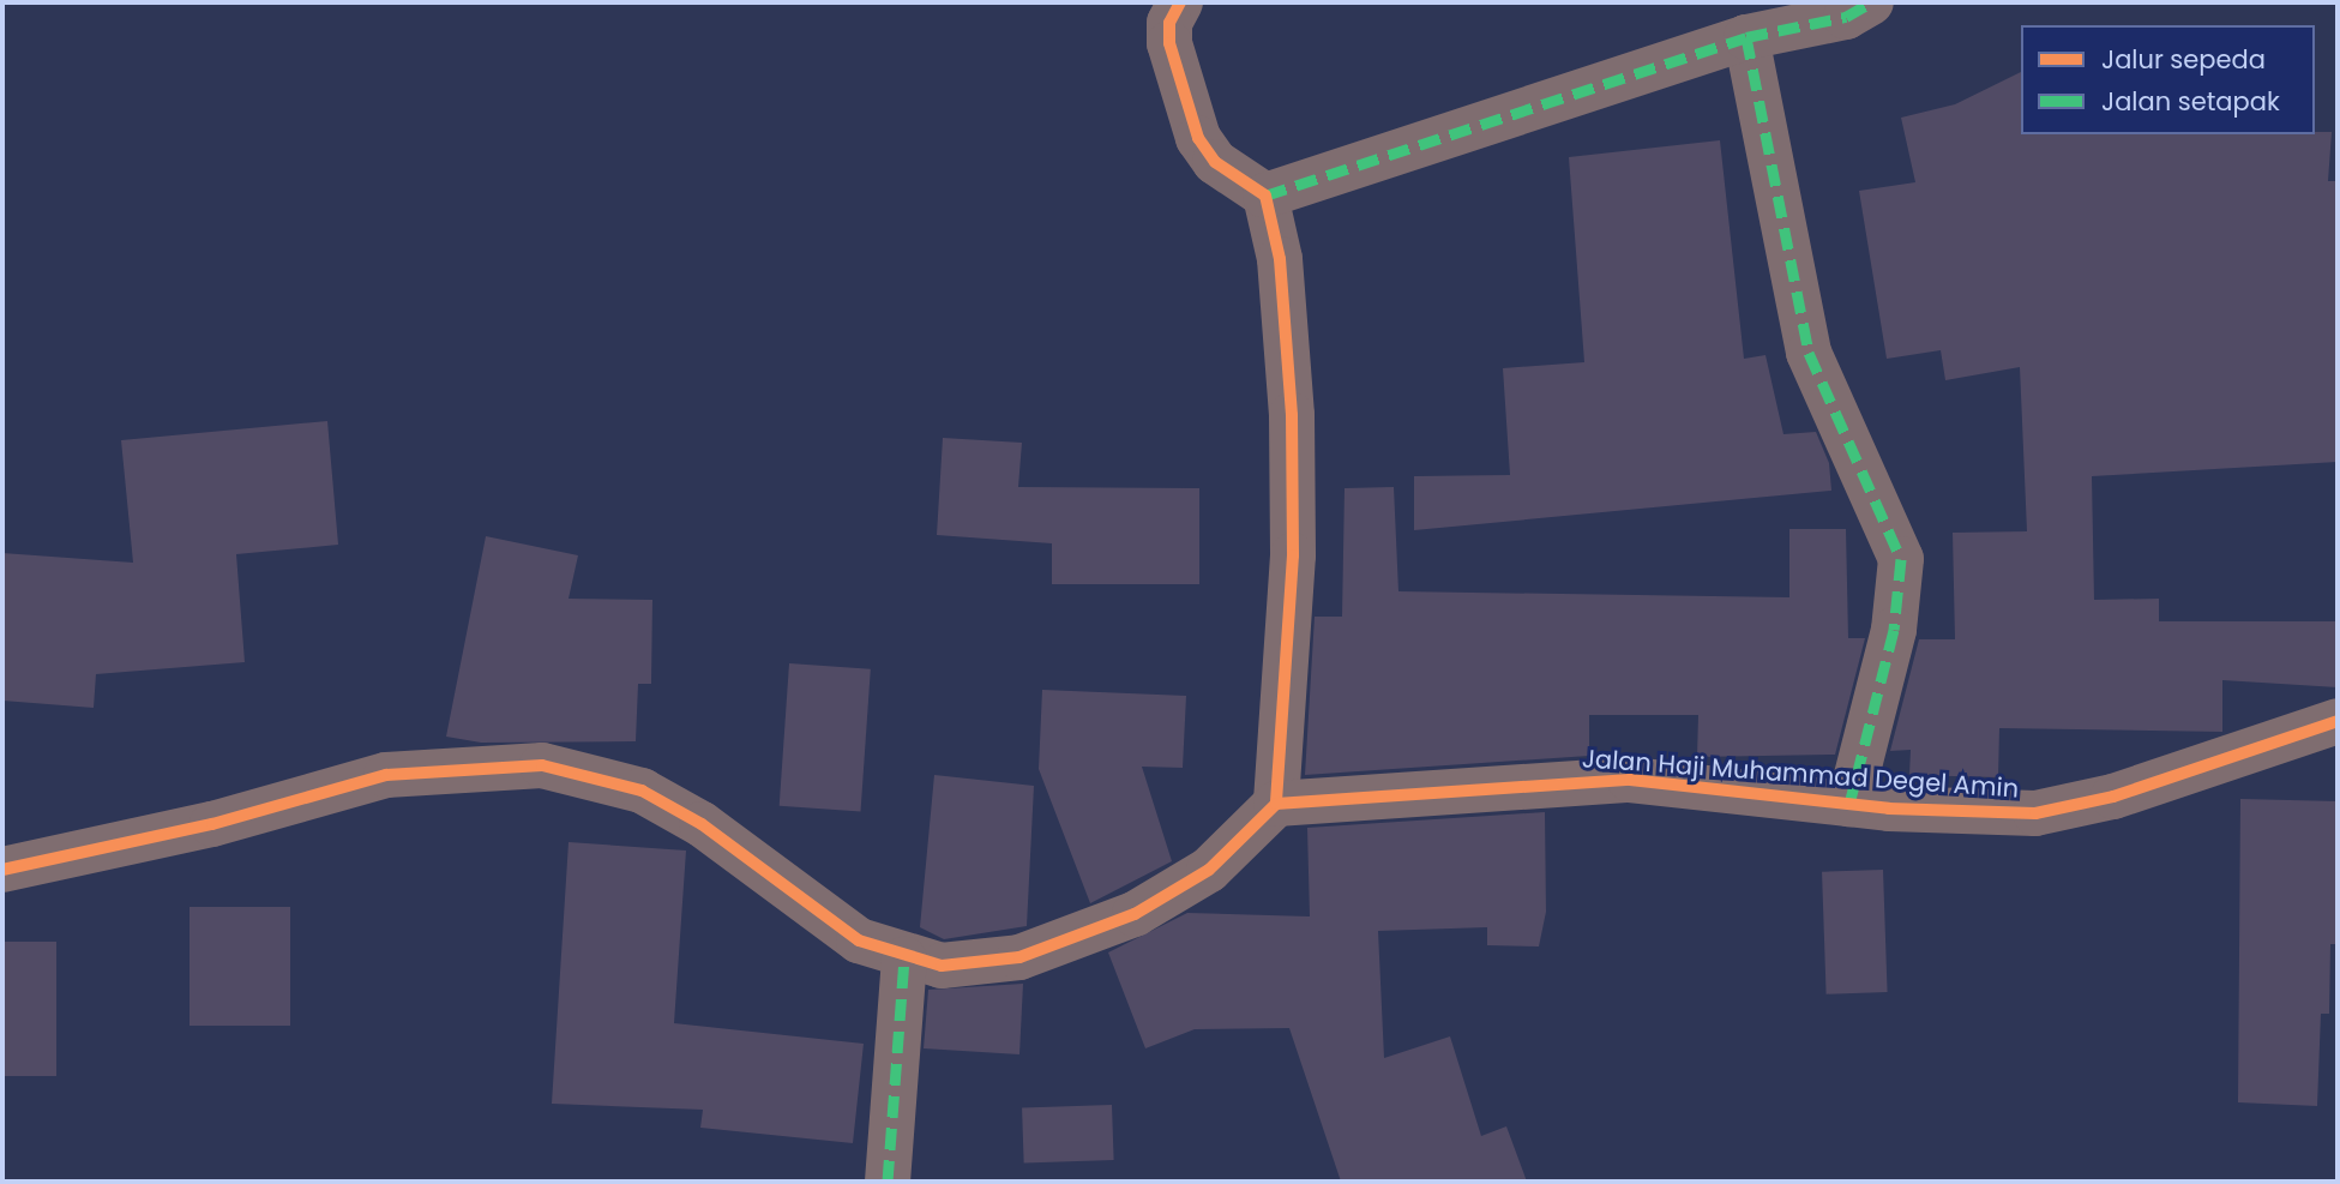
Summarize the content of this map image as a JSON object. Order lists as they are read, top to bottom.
{
  "streets": {
    "street": ["Jalan Haji Muhammad Degel Amin"]
  },
  "legend": ["Jalur sepeda", "Jalan setapak"]
}
